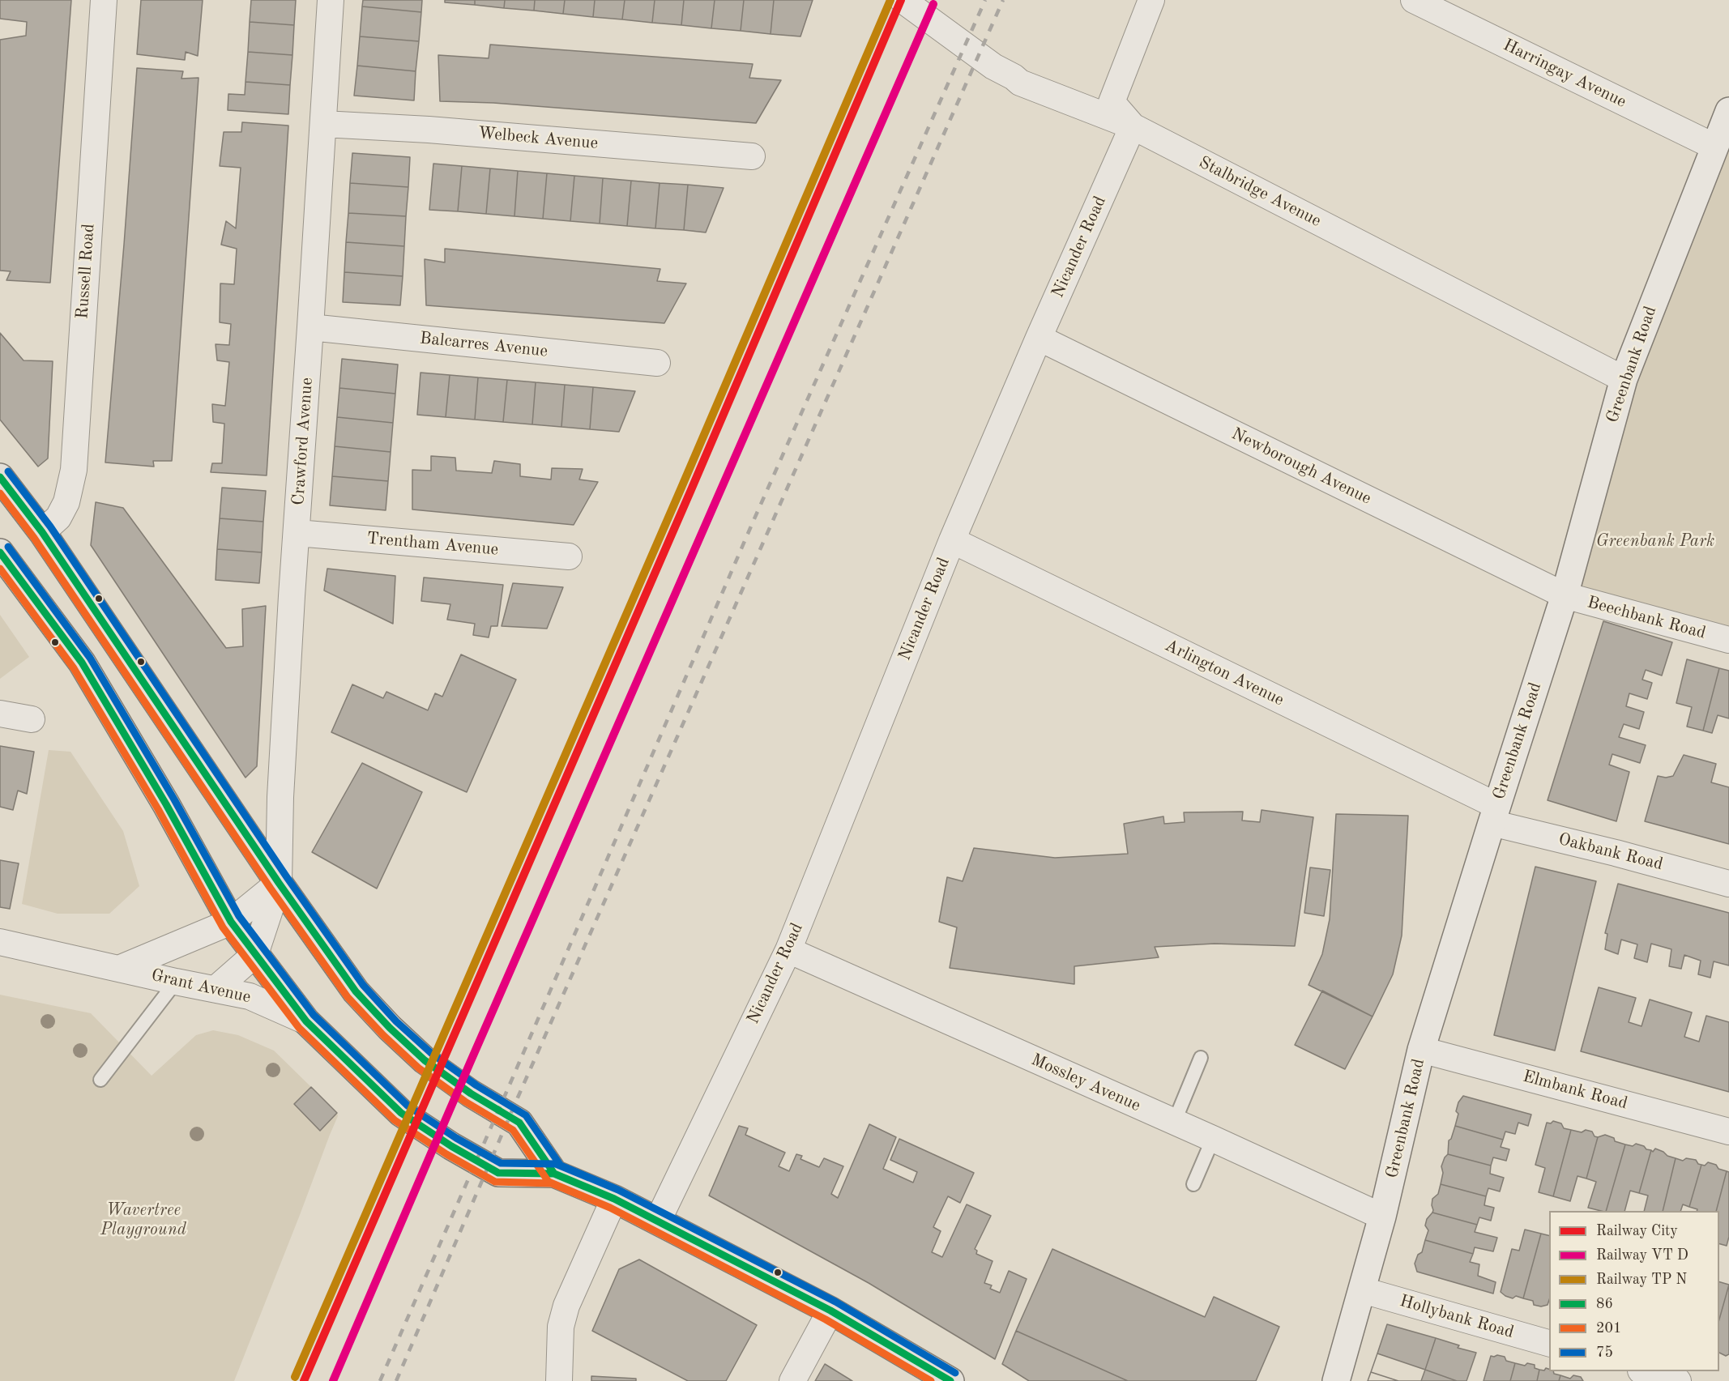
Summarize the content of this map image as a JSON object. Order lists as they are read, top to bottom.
{
  "streets": {
    "street": [
      "Harringay Avenue",
      "Welbeck Avenue",
      "Stalbridge Avenue",
      "Nicander Road",
      "Russell Road",
      "Balcarres Avenue",
      "Greenbank Road",
      "Crawford Avenue",
      "Newborough Avenue",
      "Trentham Avenue",
      "Beechbank Road",
      "Arlington Avenue",
      "Oakbank Road",
      "Grant Avenue",
      "Mossley Avenue",
      "Elmbank Road",
      "Hollybank Road"
    ]
  },
  "crossings": [
    ["Harringay Avenue", "Greenbank Road"],
    ["Welbeck Avenue", "Crawford Avenue"],
    ["Stalbridge Avenue", "Nicander Road"],
    ["Stalbridge Avenue", "Greenbank Road"],
    ["Nicander Road", "Newborough Avenue"],
    ["Nicander Road", "Arlington Avenue"],
    ["Nicander Road", "Mossley Avenue"],
    ["Balcarres Avenue", "Crawford Avenue"],
    ["Greenbank Road", "Newborough Avenue"],
    ["Greenbank Road", "Beechbank Road"],
    ["Greenbank Road", "Arlington Avenue"],
    ["Greenbank Road", "Oakbank Road"],
    ["Greenbank Road", "Mossley Avenue"],
    ["Greenbank Road", "Elmbank Road"],
    ["Greenbank Road", "Hollybank Road"],
    ["Crawford Avenue", "Trentham Avenue"],
    ["Crawford Avenue", "Grant Avenue"],
    ["Newborough Avenue", "Beechbank Road"],
    ["Arlington Avenue", "Oakbank Road"]
  ],
  "parks": ["Greenbank Park", "Wavertree Playground"],
  "lines": [
    "rail line City",
    "transit line 75",
    "transit line 86",
    "transit line 201"
  ],
  "legend": [
    "Railway City",
    "Railway VT D",
    "Railway TP N",
    "86",
    "201",
    "75"
  ]
}
